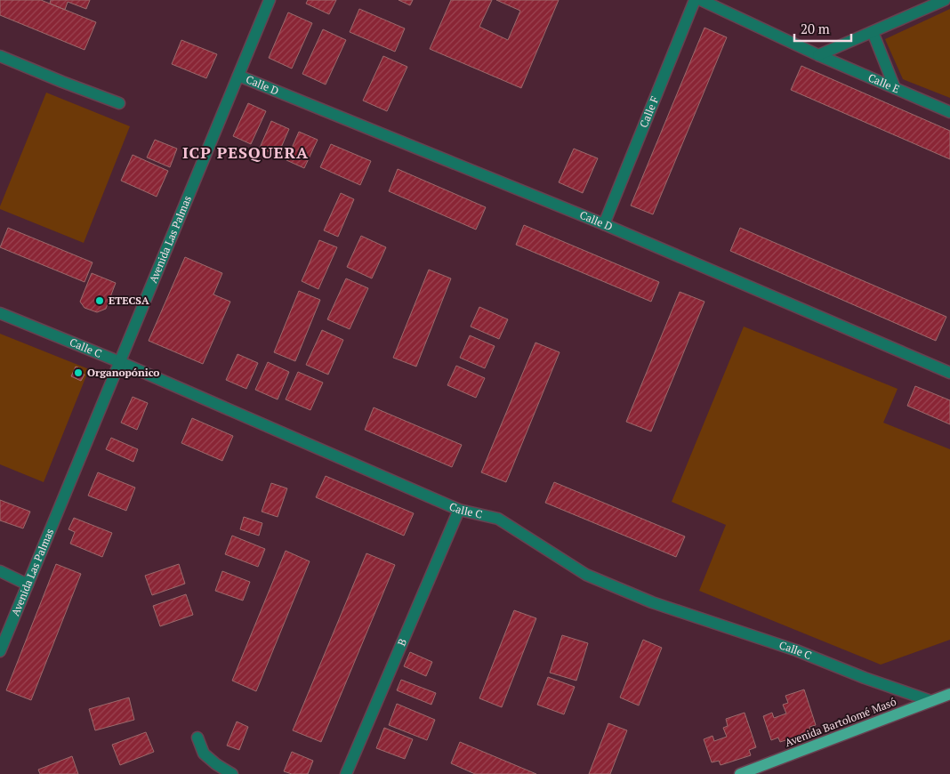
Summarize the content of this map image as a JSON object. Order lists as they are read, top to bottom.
{
  "streets": {
    "main road": ["Avenida Bartolomé Masó"],
    "street": [
      "Calle E",
      "Calle D",
      "Calle F",
      "Avenida Las Palmas",
      "Calle C",
      "B"
    ]
  },
  "crossings": [
    ["Calle D", "Calle F"],
    ["Calle D", "Avenida Las Palmas"],
    ["Avenida Las Palmas", "Calle C"],
    ["Calle C", "B"],
    ["Calle C", "Avenida Bartolomé Masó"]
  ],
  "districts": ["ICP PESQUERA"],
  "places": ["ETECSA", "Organopónico"],
  "scale_bar": "20 m"
}
